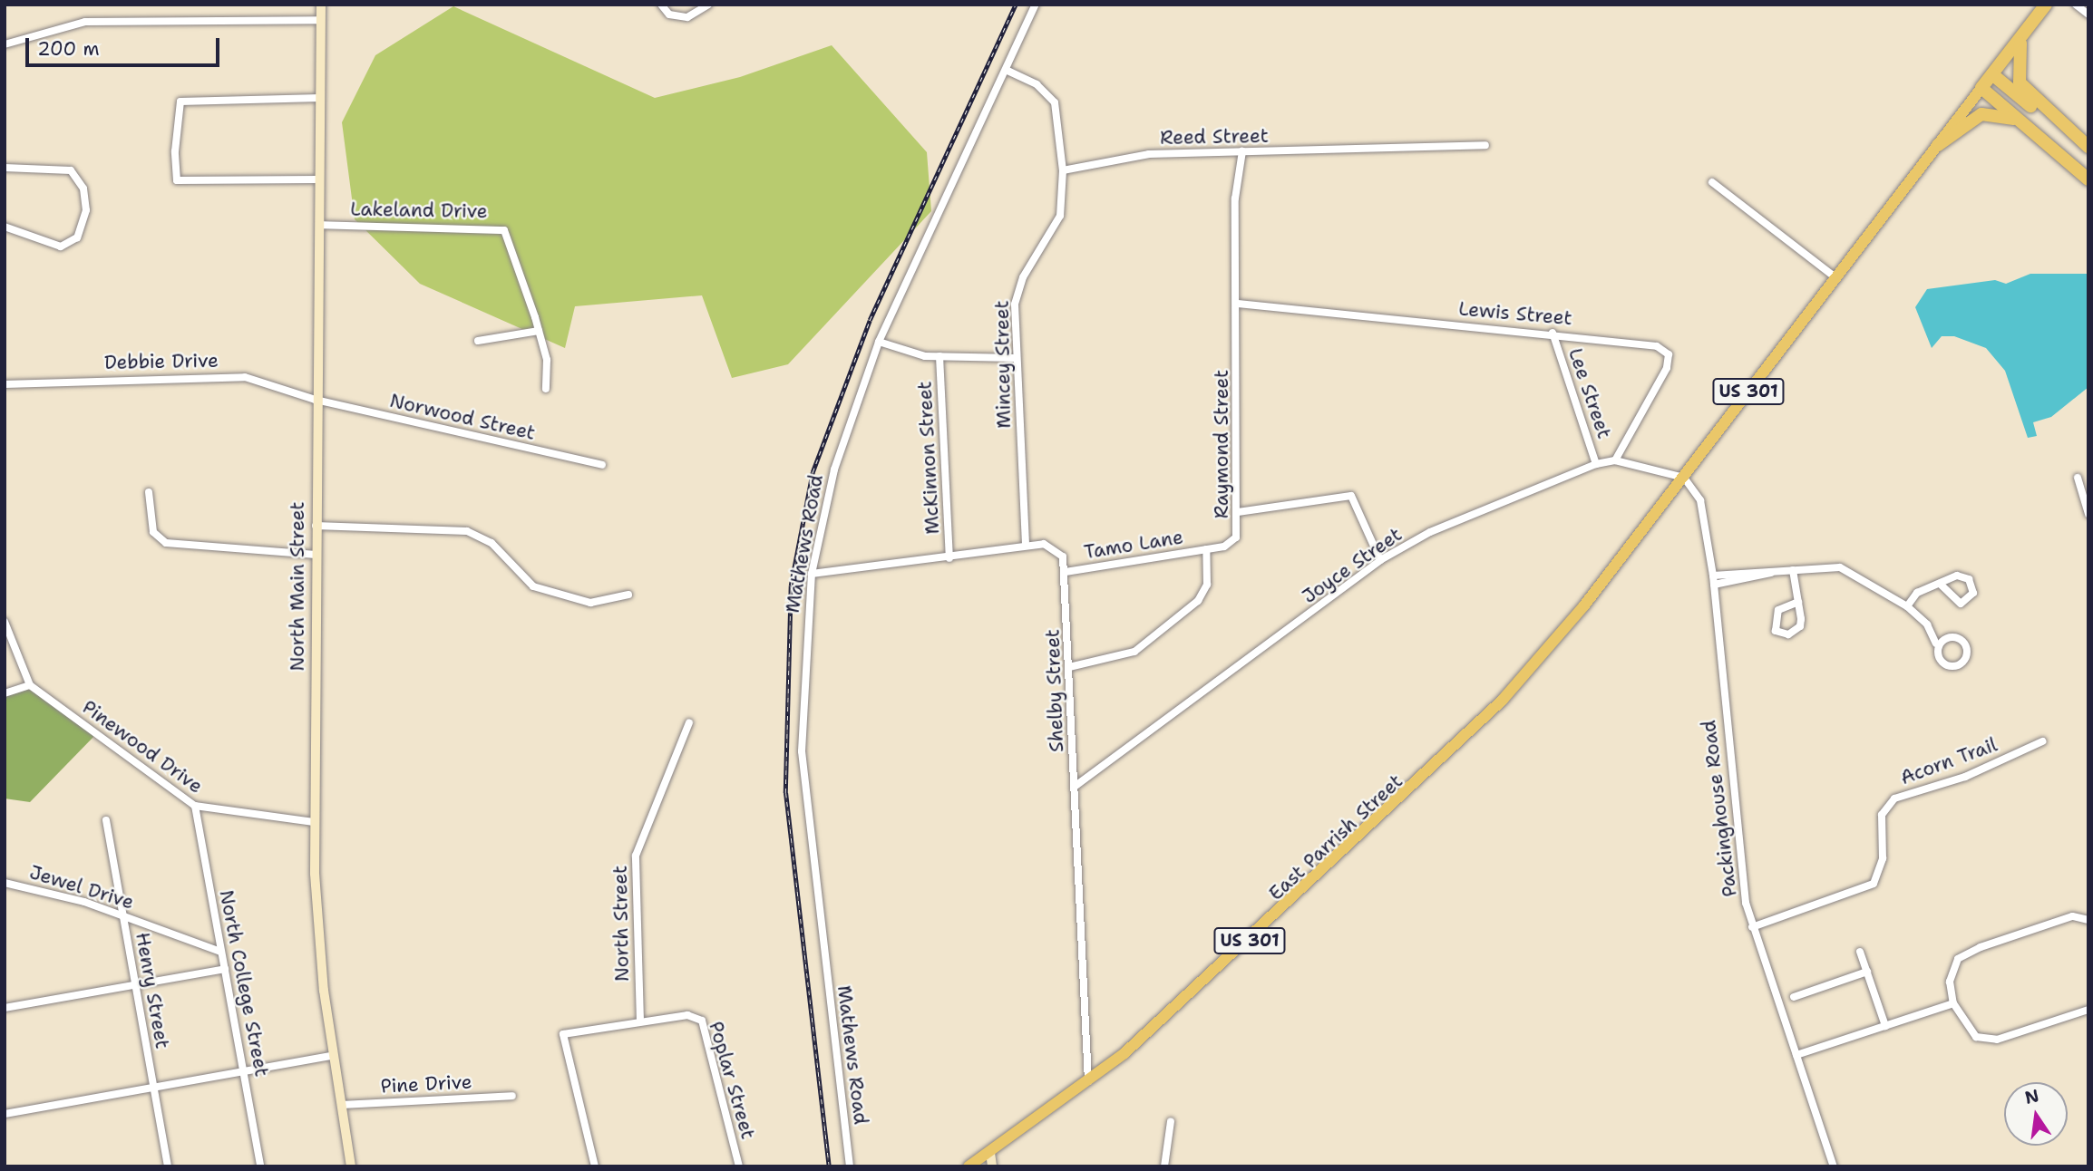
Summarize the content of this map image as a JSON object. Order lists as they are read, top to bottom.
{
  "streets": {
    "highway": ["US 301"],
    "main road": ["East Parrish Street"],
    "street": [
      "Reed Street",
      "Lakeland Drive",
      "Lewis Street",
      "Debbie Drive",
      "Mincey Street",
      "Lee Street",
      "Norwood Street",
      "Raymond Street",
      "McKinnon Street",
      "Mathews Road",
      "Tamo Lane",
      "Joyce Street",
      "North Main Street",
      "Shelby Street",
      "Pinewood Drive",
      "Acorn Trail",
      "Packinghouse Road",
      "Jewel Drive",
      "North Street",
      "North College Street",
      "Henry Street",
      "Poplar Street",
      "Pine Drive"
    ]
  },
  "crossings": [
    ["Reed Street", "Mincey Street"],
    ["Reed Street", "Raymond Street"],
    ["Lakeland Drive", "North Main Street"],
    ["Lewis Street", "Lee Street"],
    ["Lewis Street", "Raymond Street"],
    ["Lewis Street", "Joyce Street"],
    ["Debbie Drive", "Norwood Street"],
    ["Debbie Drive", "North Main Street"],
    ["Mincey Street", "Mathews Road"],
    ["US 301", "Joyce Street"],
    ["US 301", "Packinghouse Road"],
    ["US 301", "East Parrish Street"],
    ["Lee Street", "Joyce Street"],
    ["Norwood Street", "North Main Street"],
    ["Raymond Street", "Tamo Lane"],
    ["Tamo Lane", "Shelby Street"],
    ["Joyce Street", "Shelby Street"],
    ["Joyce Street", "Packinghouse Road"],
    ["Joyce Street", "East Parrish Street"],
    ["North Main Street", "Pinewood Drive"],
    ["North Main Street", "Pine Drive"],
    ["Shelby Street", "East Parrish Street"],
    ["Pinewood Drive", "North College Street"],
    ["Acorn Trail", "Packinghouse Road"],
    ["Packinghouse Road", "East Parrish Street"],
    ["Jewel Drive", "North College Street"],
    ["Jewel Drive", "Henry Street"],
    ["North Street", "Poplar Street"]
  ],
  "scale_bar": "200 m",
  "north": "top"
}
